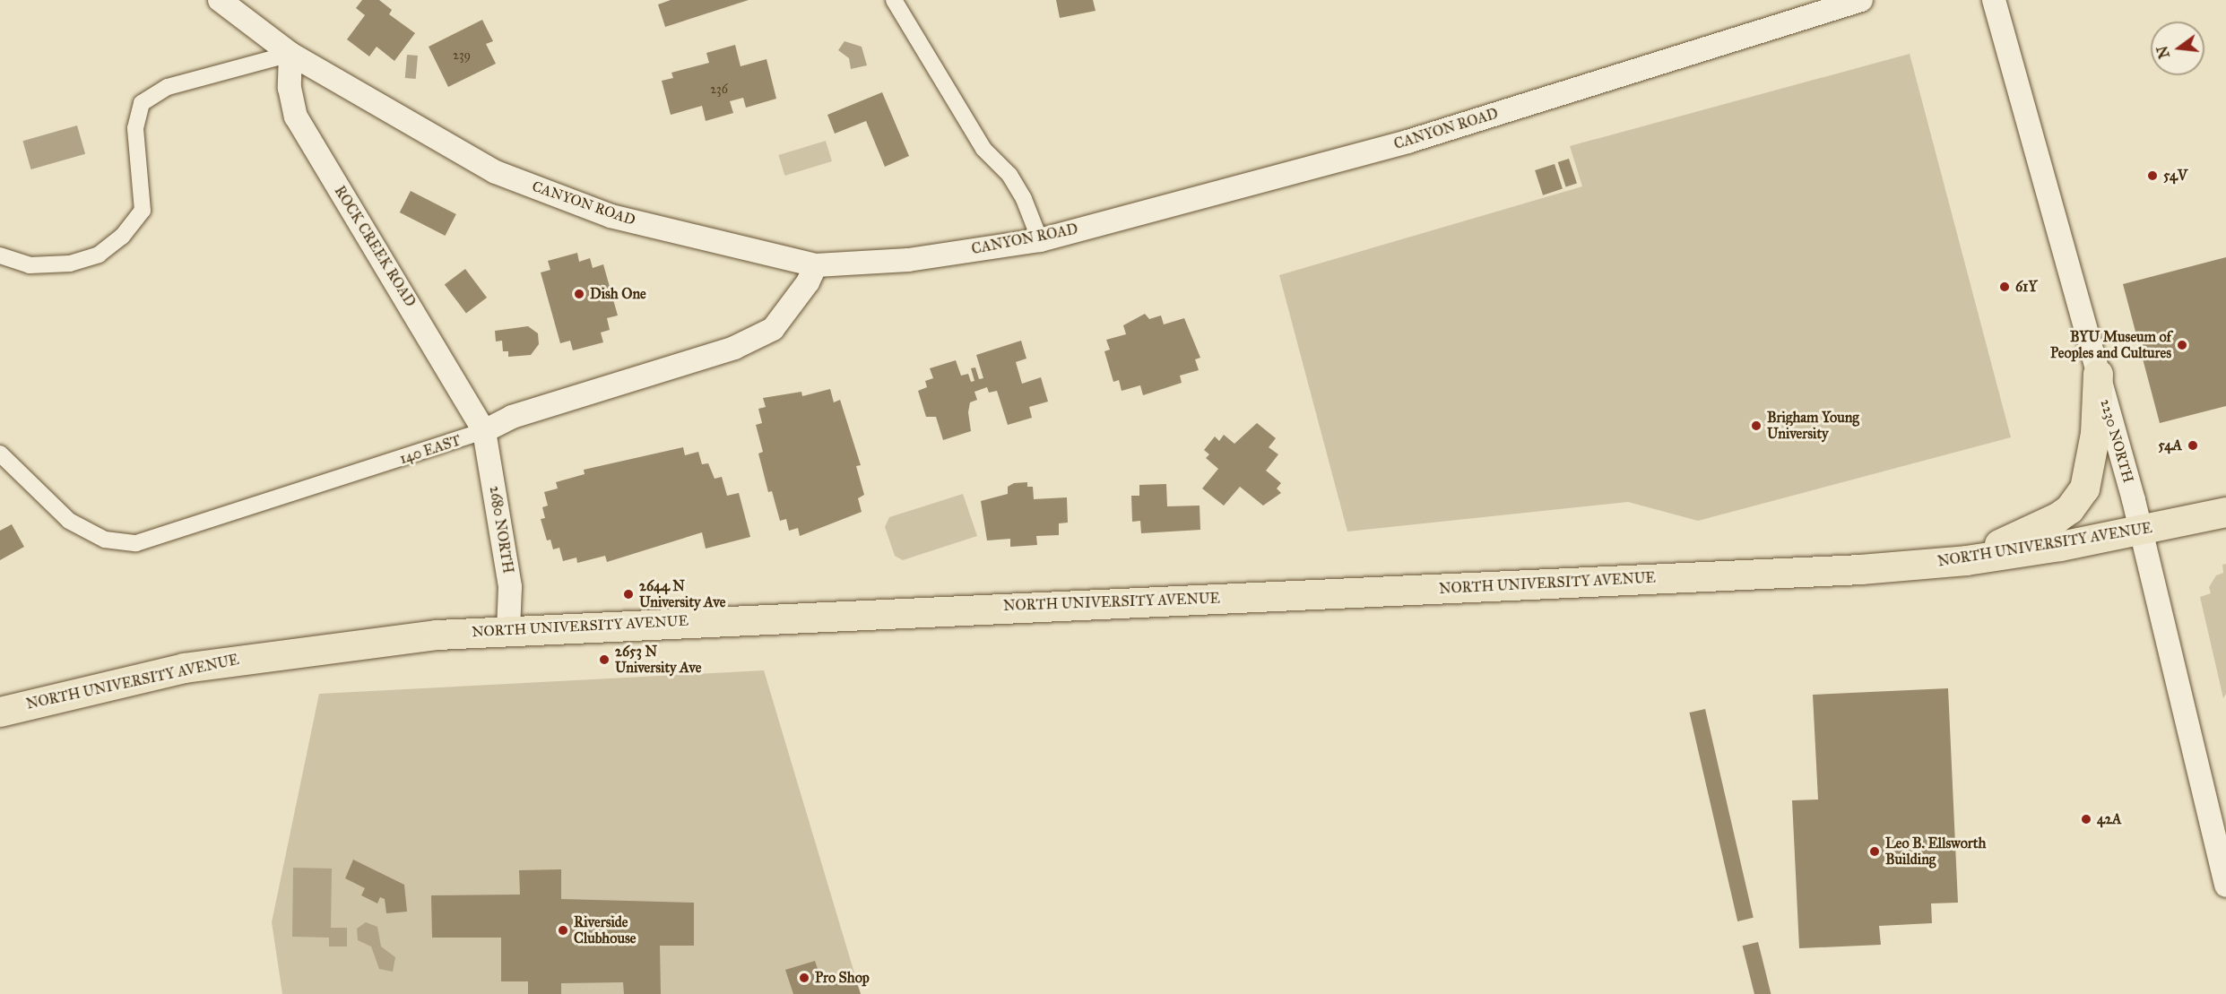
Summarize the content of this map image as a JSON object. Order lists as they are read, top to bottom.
{
  "streets": {
    "highway": ["NORTH UNIVERSITY AVENUE"],
    "main road": [
      "CANYON ROAD",
      "ROCK CREEK ROAD",
      "2230 NORTH",
      "140 EAST",
      "2680 NORTH"
    ]
  },
  "crossings": [
    ["CANYON ROAD", "ROCK CREEK ROAD"],
    ["CANYON ROAD", "140 EAST"],
    ["ROCK CREEK ROAD", "140 EAST"],
    ["ROCK CREEK ROAD", "2680 NORTH"],
    ["2230 NORTH", "NORTH UNIVERSITY AVENUE"],
    ["140 EAST", "2680 NORTH"],
    ["2680 NORTH", "NORTH UNIVERSITY AVENUE"]
  ],
  "places": [
    "54V",
    "61Y",
    "Dish One",
    "BYU Museum of Peoples and Cultures",
    "Brigham Young University",
    "54A",
    "2644 N University Ave",
    "2653 N University Ave",
    "42A",
    "Leo B. Ellsworth Building",
    "Riverside Clubhouse",
    "Pro Shop"
  ],
  "house_numbers": ["239", "236"],
  "north": "left"
}
